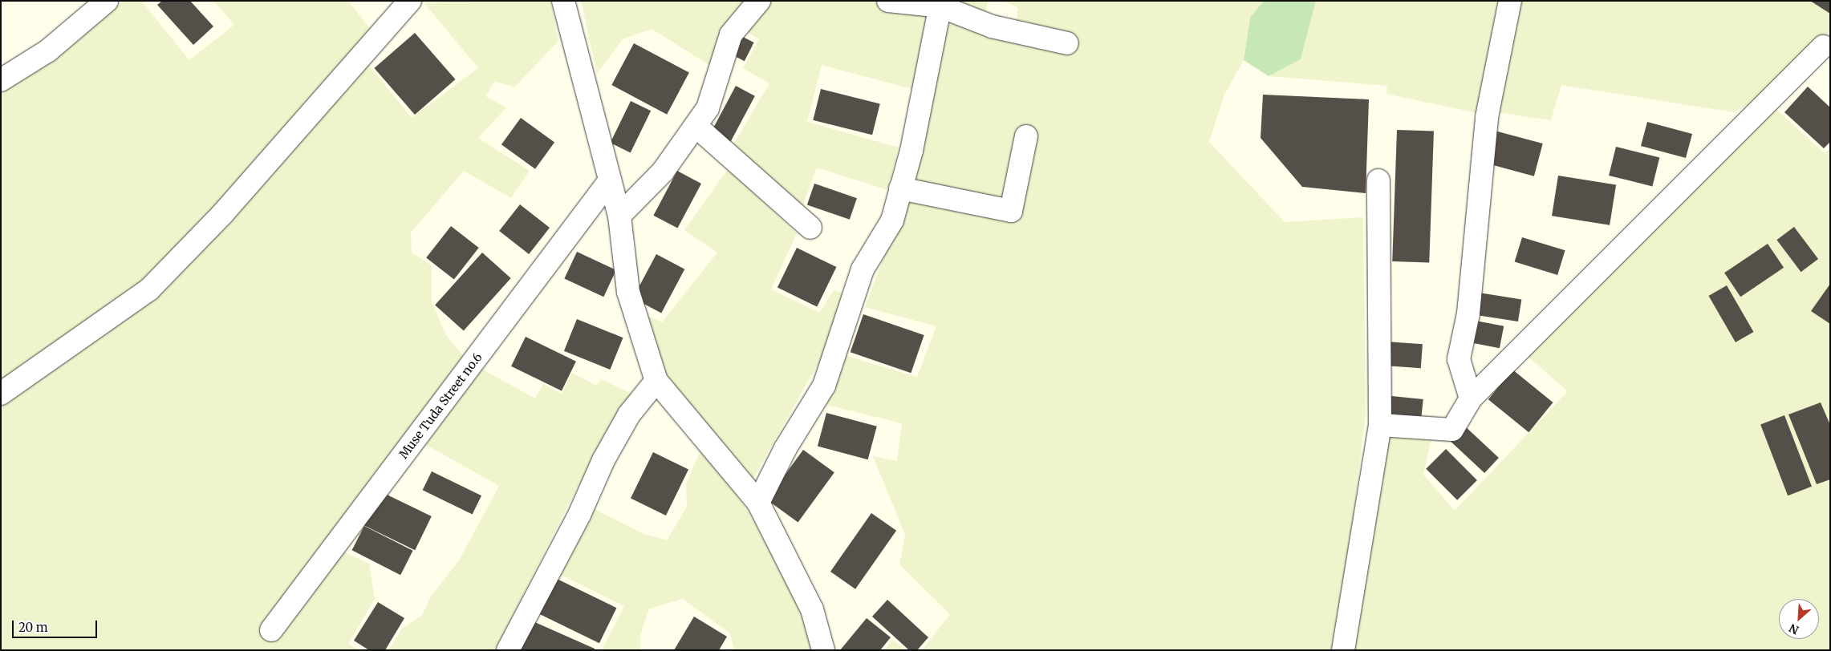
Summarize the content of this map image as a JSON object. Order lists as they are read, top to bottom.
{
  "streets": {
    "street": ["Muse Tuda Street no.6"]
  },
  "scale_bar": "20 m",
  "north": "bottom left"
}
